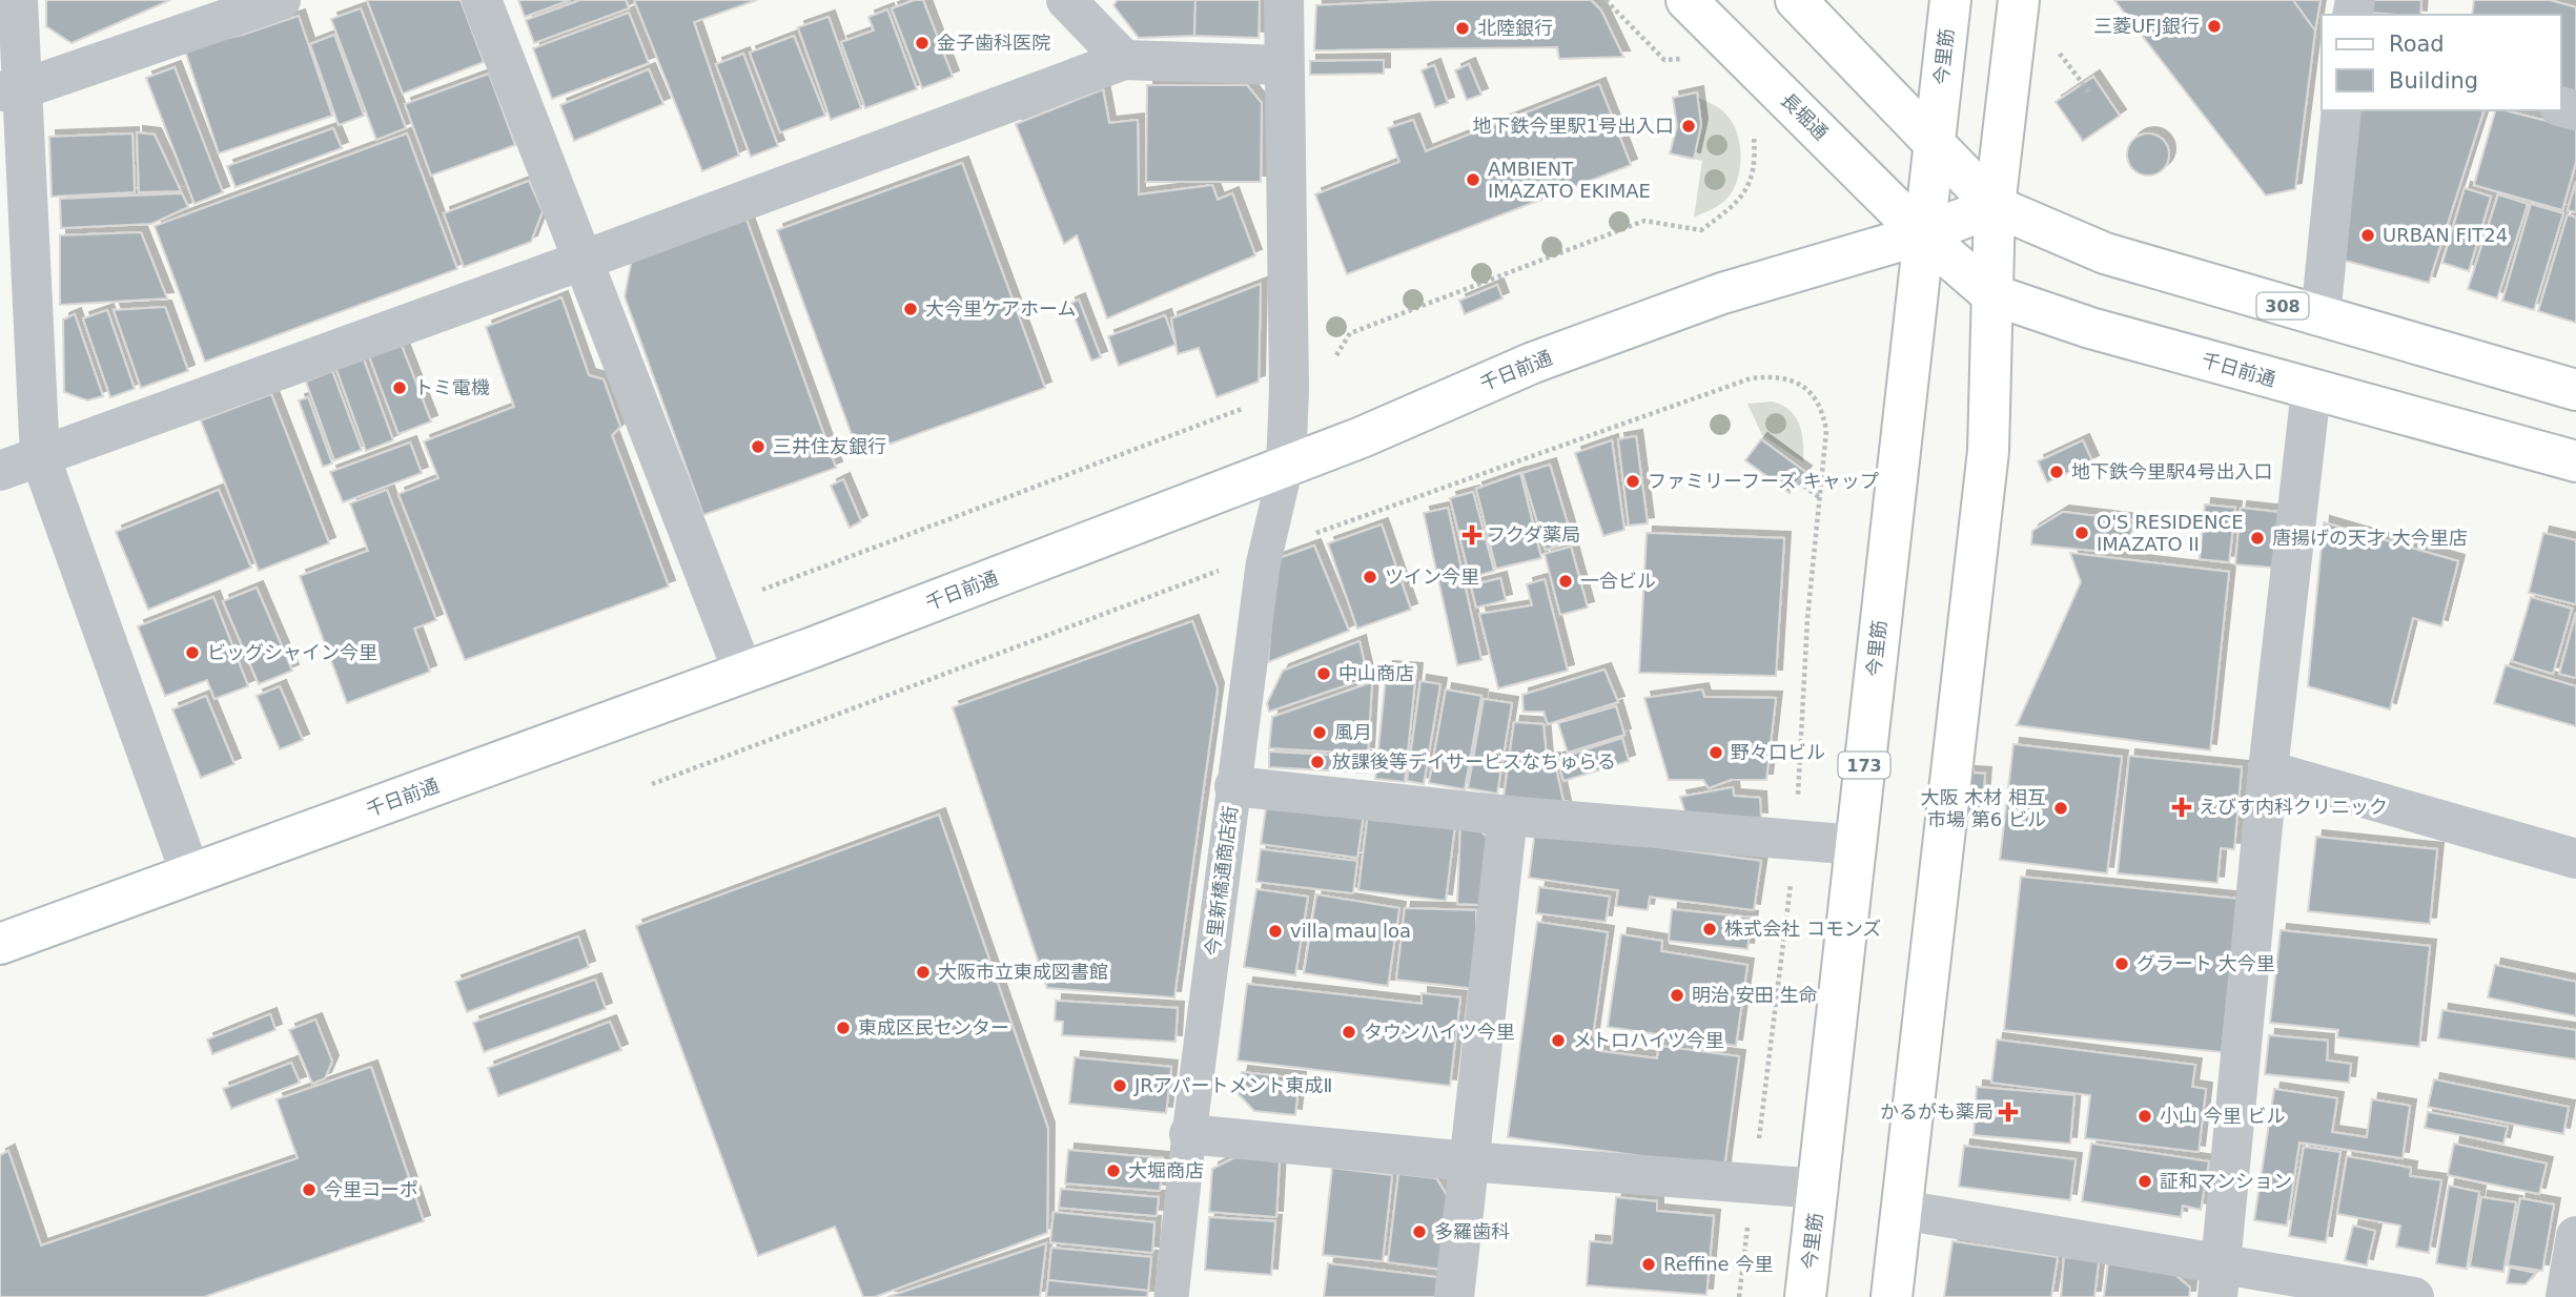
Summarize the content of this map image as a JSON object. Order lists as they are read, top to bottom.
{
  "streets": {
    "main road": [
      "今里筋",
      "長堀通",
      "308",
      "千日前通",
      "173"
    ],
    "street": ["今里新橋通商店街"]
  },
  "crossings": [
    ["今里筋", "長堀通"],
    ["今里筋", "308"],
    ["今里筋", "千日前通"],
    ["長堀通", "千日前通"],
    ["308", "千日前通"],
    ["千日前通", "今里新橋通商店街"]
  ],
  "places": {
    "other": [
      "三菱UFJ銀行",
      "北陸銀行",
      "金子歯科医院",
      "地下鉄今里駅1号出入口",
      "AMBIENT IMAZATO EKIMAE",
      "URBAN FIT24",
      "大今里ケアホーム",
      "トミ電機",
      "三井住友銀行",
      "地下鉄今里駅4号出入口",
      "ファミリーフーズ キャップ",
      "O'S RESIDENCE IMAZATO II",
      "唐揚げの天才 大今里店",
      "ツイン今里",
      "一合ビル",
      "ビッグシャイン今里",
      "中山商店",
      "風月",
      "野々口ビル",
      "放課後等デイサービスなちゅらる",
      "大阪 木材 相互 市場 第6 ビル",
      "株式会社 コモンズ",
      "villa mau loa",
      "グラート 大今里",
      "大阪市立東成図書館",
      "明治 安田 生命",
      "東成区民センター",
      "タウンハイツ今里",
      "メトロハイツ今里",
      "JRアパートメント東成Ⅱ",
      "小山 今里 ビル",
      "大堀商店",
      "証和マンション",
      "今里コーポ",
      "多羅歯科",
      "Reffine 今里"
    ],
    "health": ["フクダ薬局", "えびす内科クリニック", "かるがも薬局"]
  },
  "legend": ["Road", "Building"]
}
